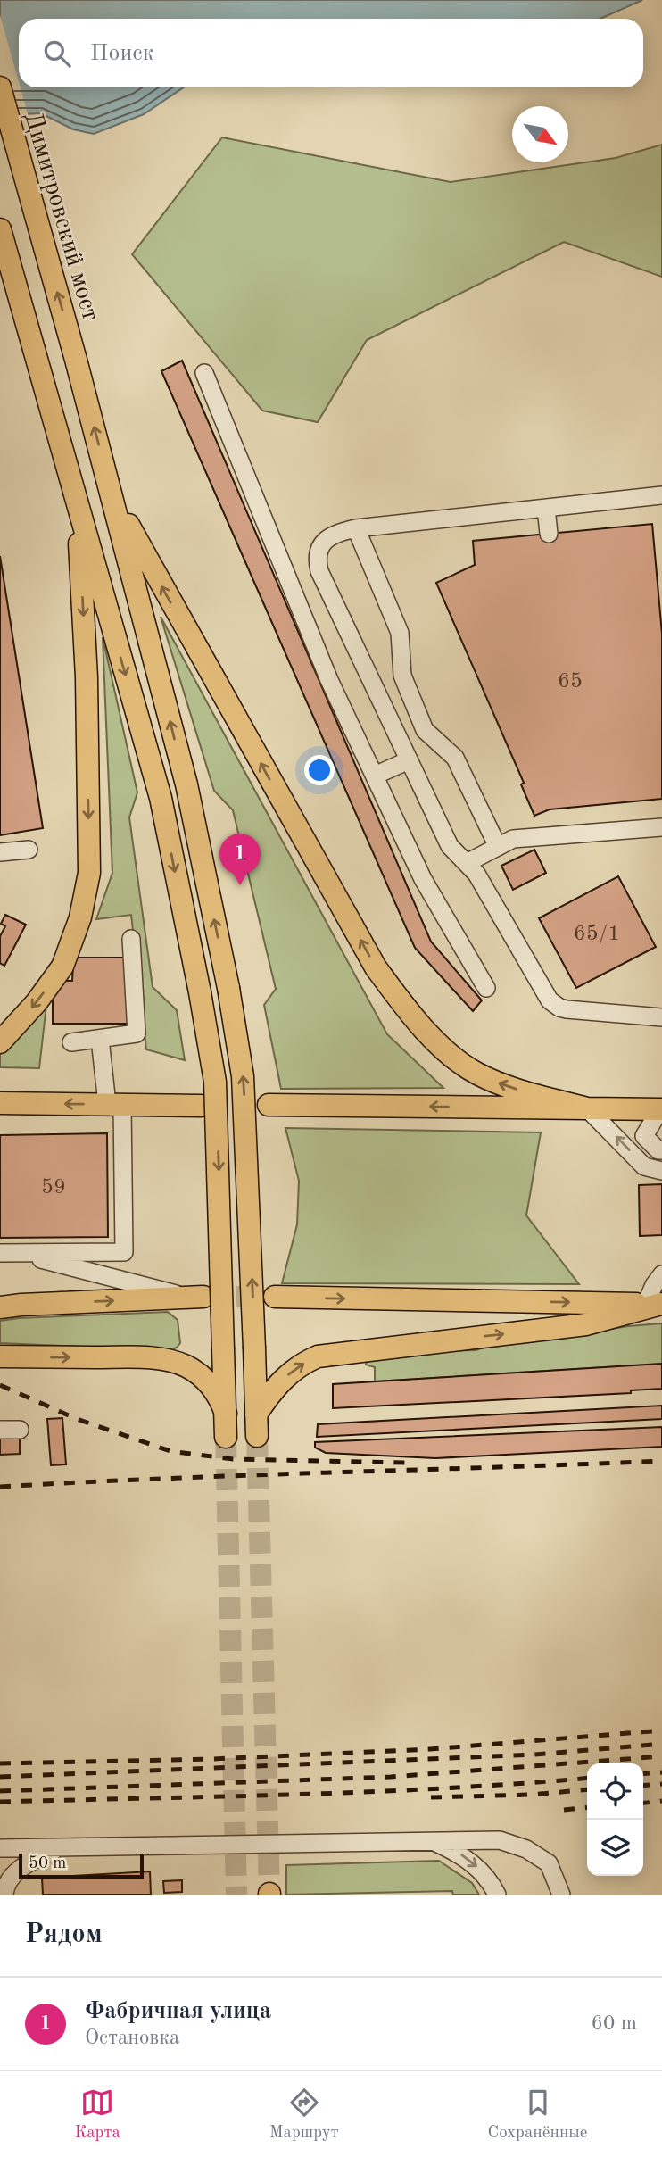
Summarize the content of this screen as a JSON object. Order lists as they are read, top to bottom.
{
  "streets": {
    "main road": ["Димитровский мост"]
  },
  "house_numbers": ["65", "65/1", "59"],
  "scale_bar": "50 m",
  "north": "bottom right",
  "page": {
    "search": "Поиск",
    "pins": "1",
    "scale": "50 m",
    "heading": "Рядом",
    "list": [
      {
        "mark": "1",
        "name": "Фабричная улица",
        "note": "Остановка",
        "value": "60 m"
      }
    ],
    "nav": ["Карта", "Маршрут", "Сохранённые"]
  }
}
